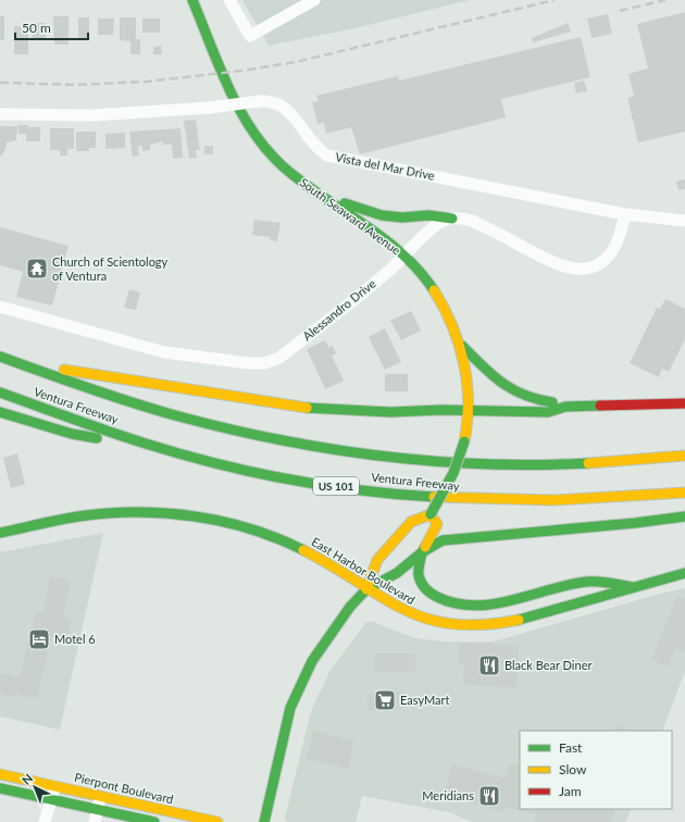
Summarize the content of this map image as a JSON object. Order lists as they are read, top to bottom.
{
  "streets": {
    "main road": [
      "South Seaward Avenue",
      "Ventura Freeway",
      "US 101",
      "East Harbor Boulevard",
      "Pierpont Boulevard"
    ],
    "street": ["Vista del Mar Drive", "Alessandro Drive"]
  },
  "crossings": [
    ["South Seaward Avenue", "Alessandro Drive"]
  ],
  "places": {
    "temple": ["Church of Scientology of Ventura"],
    "hotel": ["Motel 6"],
    "restaurant": ["Black Bear Diner", "Meridians"],
    "supermarket": ["EasyMart"]
  },
  "legend": ["Fast", "Slow", "Jam"],
  "scale_bar": "50 m",
  "north": "top left"
}
